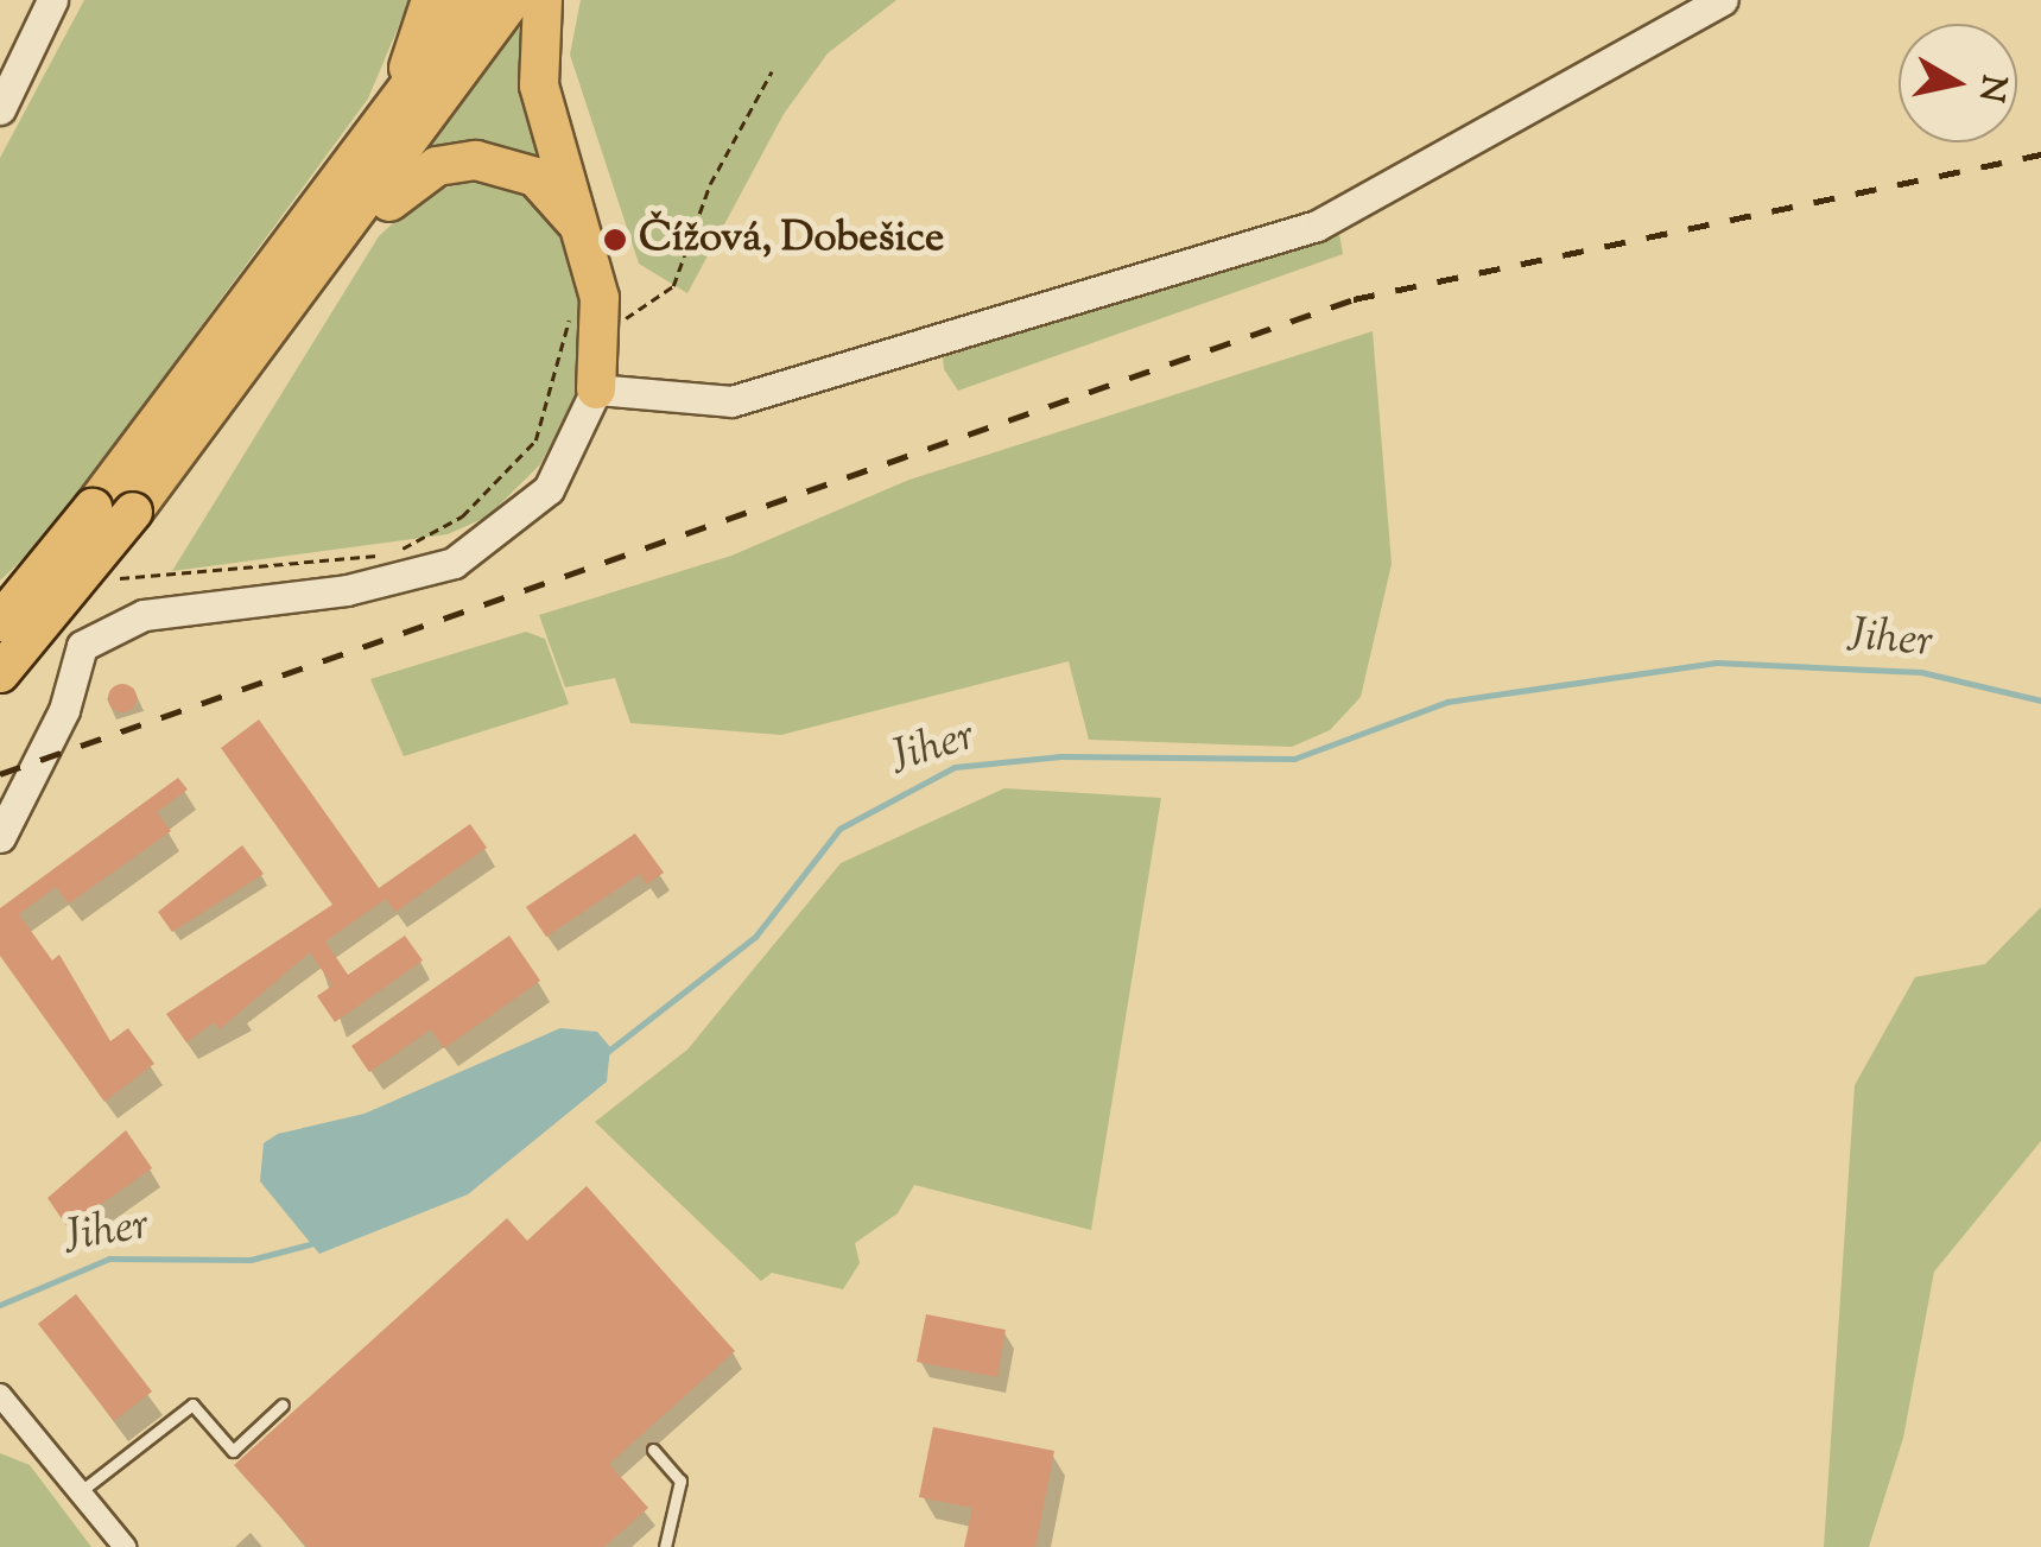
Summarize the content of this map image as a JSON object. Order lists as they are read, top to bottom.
{
  "water": ["Jiher"],
  "places": ["Čížová, Dobešice"],
  "north": "right"
}
